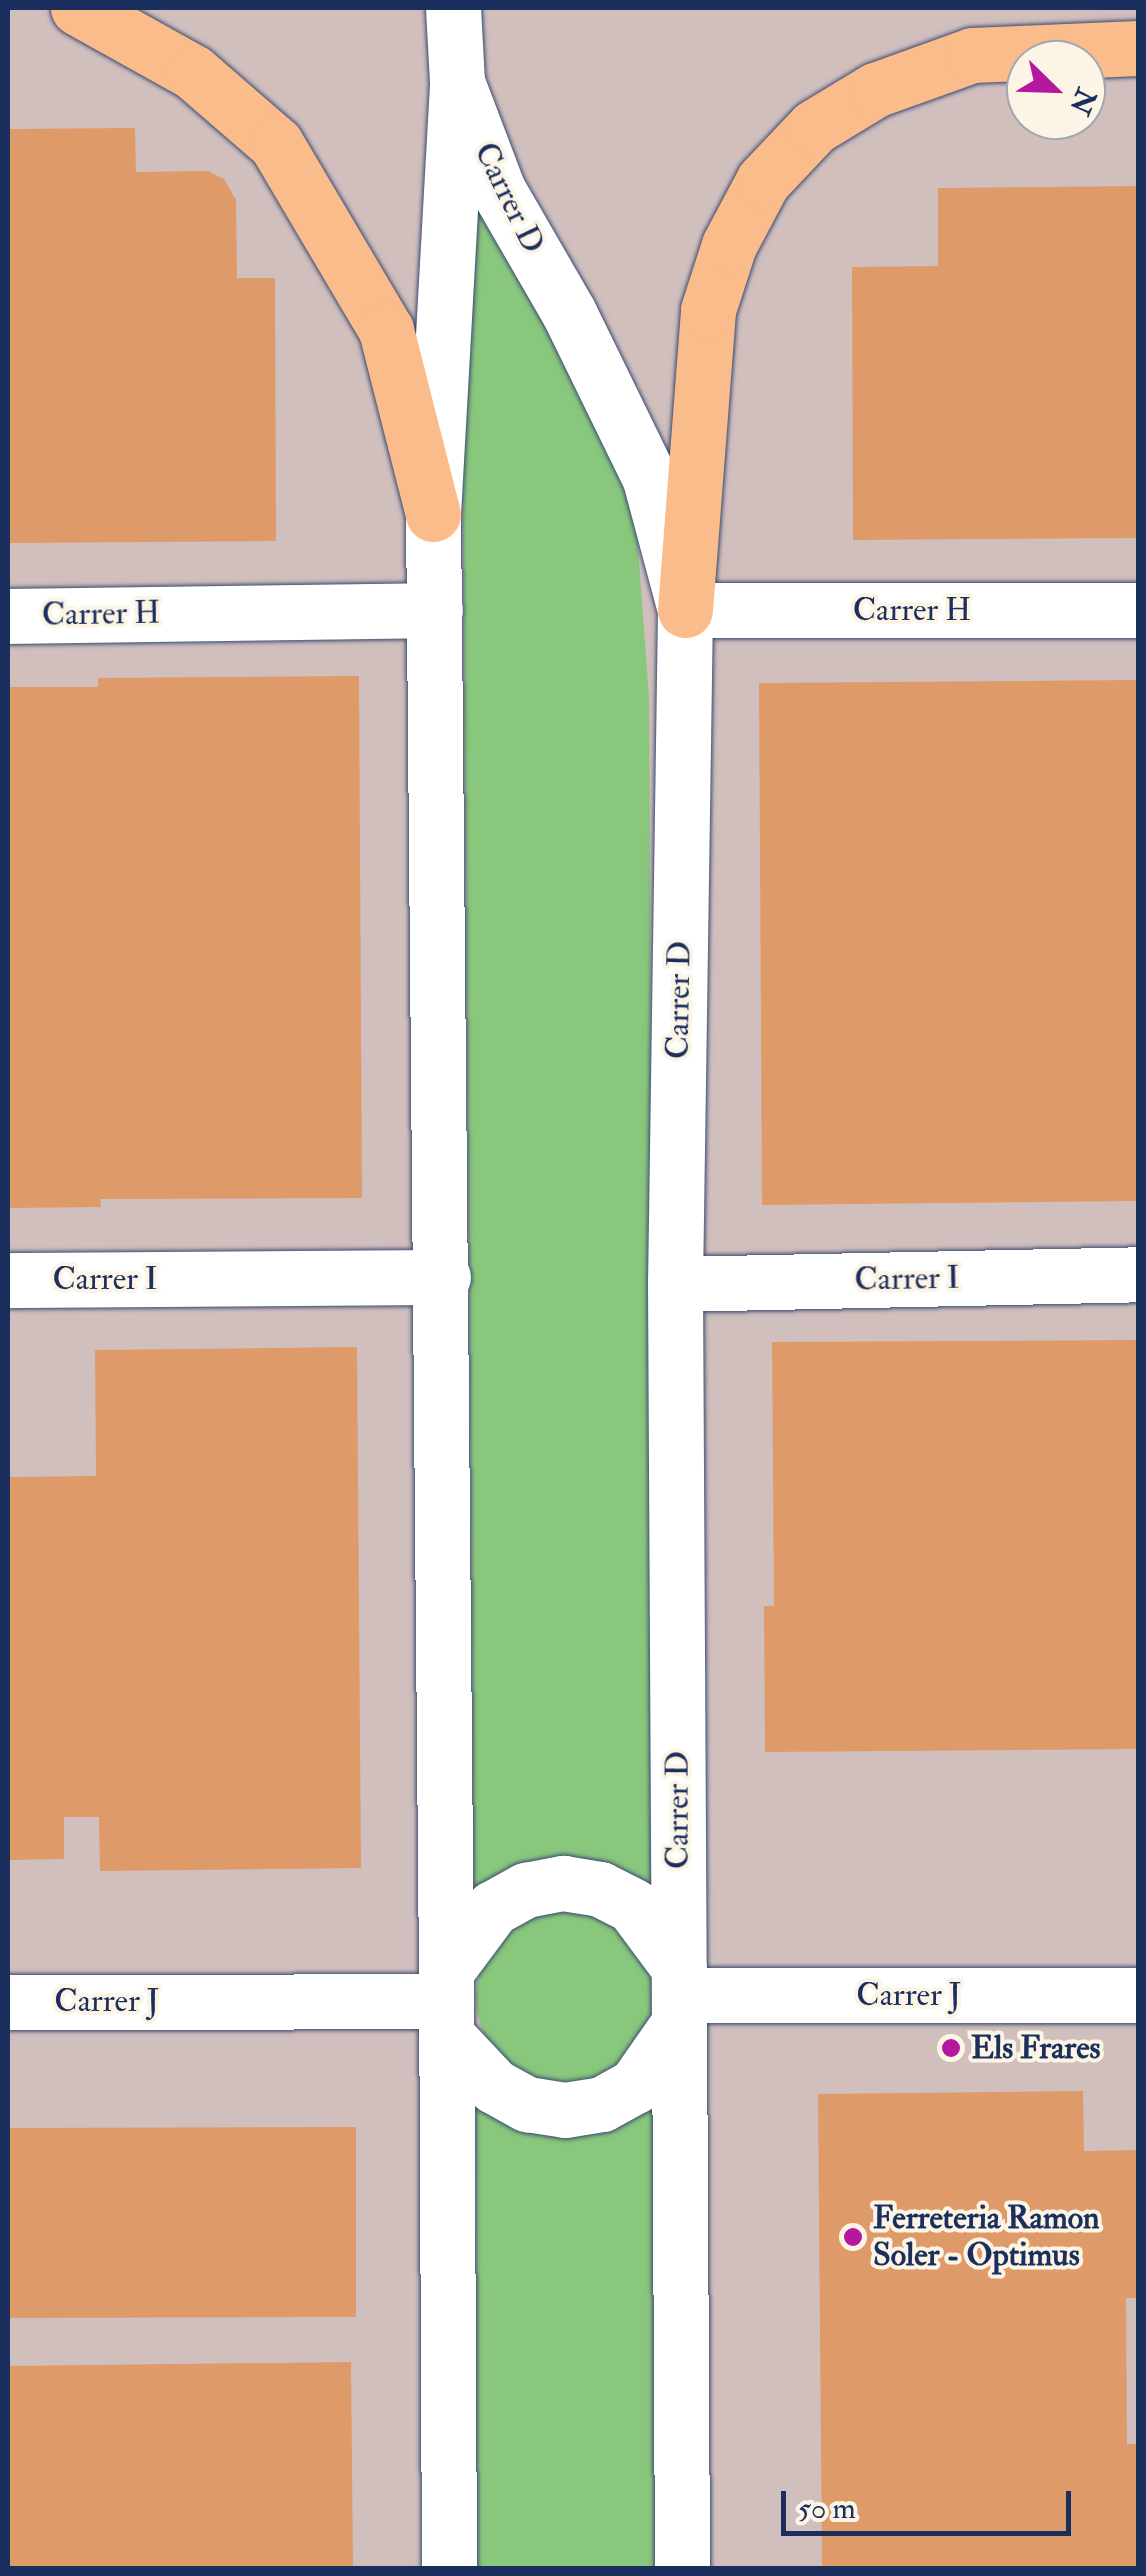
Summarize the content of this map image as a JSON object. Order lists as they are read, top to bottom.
{
  "streets": {
    "street": [
      "Carrer D",
      "Carrer H",
      "Carrer I",
      "Carrer J"
    ]
  },
  "crossings": [
    ["Carrer D", "Carrer H"],
    ["Carrer D", "Carrer I"],
    ["Carrer D", "Carrer J"]
  ],
  "places": ["Els Frares", "Ferreteria Ramon Soler - Optimus"],
  "scale_bar": "50 m",
  "north": "bottom right"
}
